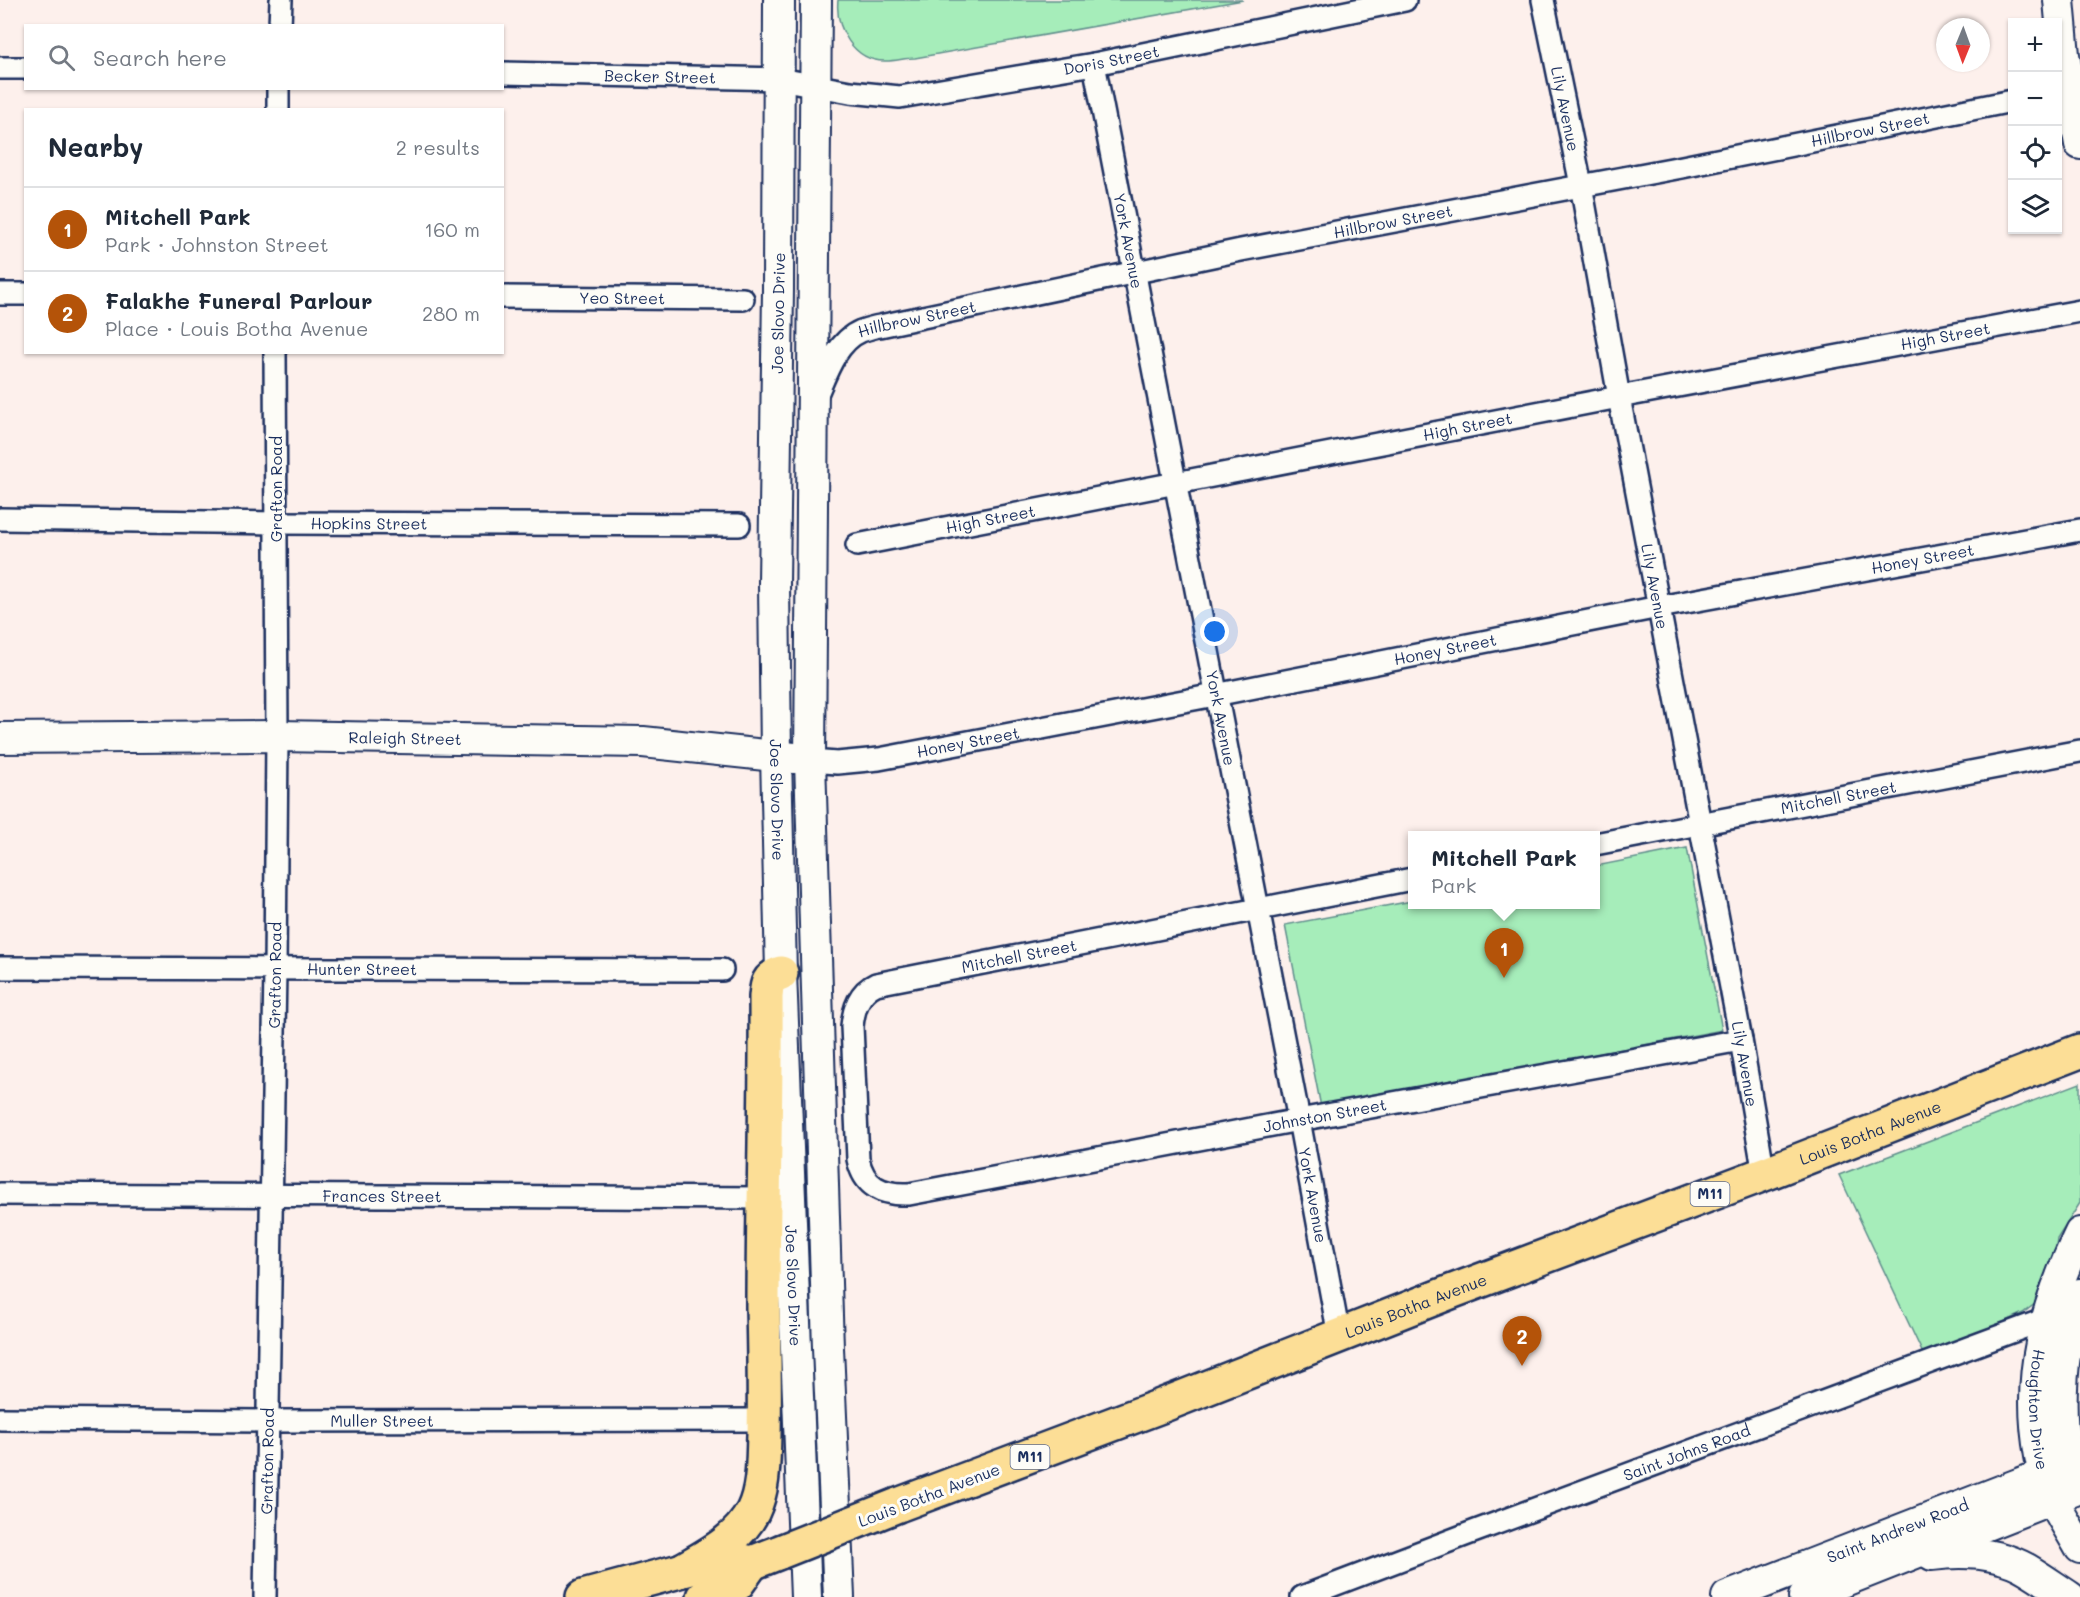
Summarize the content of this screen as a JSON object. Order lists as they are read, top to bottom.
{
  "streets": {
    "main road": [
      "Joe Slovo Drive",
      "Raleigh Street",
      "Louis Botha Avenue",
      "M11",
      "Houghton Drive",
      "Saint Andrew Road"
    ],
    "street": [
      "Doris Street",
      "Becker Street",
      "Lily Avenue",
      "Hillbrow Street",
      "York Avenue",
      "Yeo Street",
      "High Street",
      "Grafton Road",
      "Hopkins Street",
      "Honey Street",
      "Mitchell Street",
      "Hunter Street",
      "Johnston Street",
      "Frances Street",
      "Muller Street",
      "Saint Johns Road"
    ]
  },
  "crossings": [
    ["Doris Street", "Becker Street"],
    ["Doris Street", "York Avenue"],
    ["Doris Street", "Joe Slovo Drive"],
    ["Becker Street", "Joe Slovo Drive"],
    ["Lily Avenue", "Hillbrow Street"],
    ["Lily Avenue", "High Street"],
    ["Lily Avenue", "Honey Street"],
    ["Lily Avenue", "Mitchell Street"],
    ["Lily Avenue", "Johnston Street"],
    ["Lily Avenue", "Louis Botha Avenue"],
    ["Hillbrow Street", "York Avenue"],
    ["Hillbrow Street", "Joe Slovo Drive"],
    ["York Avenue", "High Street"],
    ["York Avenue", "Honey Street"],
    ["York Avenue", "Mitchell Street"],
    ["York Avenue", "Johnston Street"],
    ["York Avenue", "Louis Botha Avenue"],
    ["Joe Slovo Drive", "Honey Street"],
    ["Joe Slovo Drive", "Raleigh Street"],
    ["Grafton Road", "Hopkins Street"],
    ["Grafton Road", "Raleigh Street"],
    ["Grafton Road", "Hunter Street"],
    ["Grafton Road", "Frances Street"],
    ["Grafton Road", "Muller Street"],
    ["Honey Street", "Raleigh Street"],
    ["Mitchell Street", "Johnston Street"],
    ["Houghton Drive", "Saint Johns Road"],
    ["Houghton Drive", "Saint Andrew Road"]
  ],
  "north": "bottom",
  "page": {
    "map_buttons": ["+", "−"],
    "search": "Search here",
    "heading": ["Nearby", "2 results"],
    "list": [
      {
        "mark": "1",
        "name": "Mitchell Park",
        "note": "Park · Johnston Street",
        "value": "160 m"
      },
      {
        "mark": "2",
        "name": "Falakhe Funeral Parlour",
        "note": "Place · Louis Botha Avenue",
        "value": "280 m"
      }
    ],
    "popup": ["Mitchell Park", "Park"],
    "pins": ["1", "2"]
  }
}
